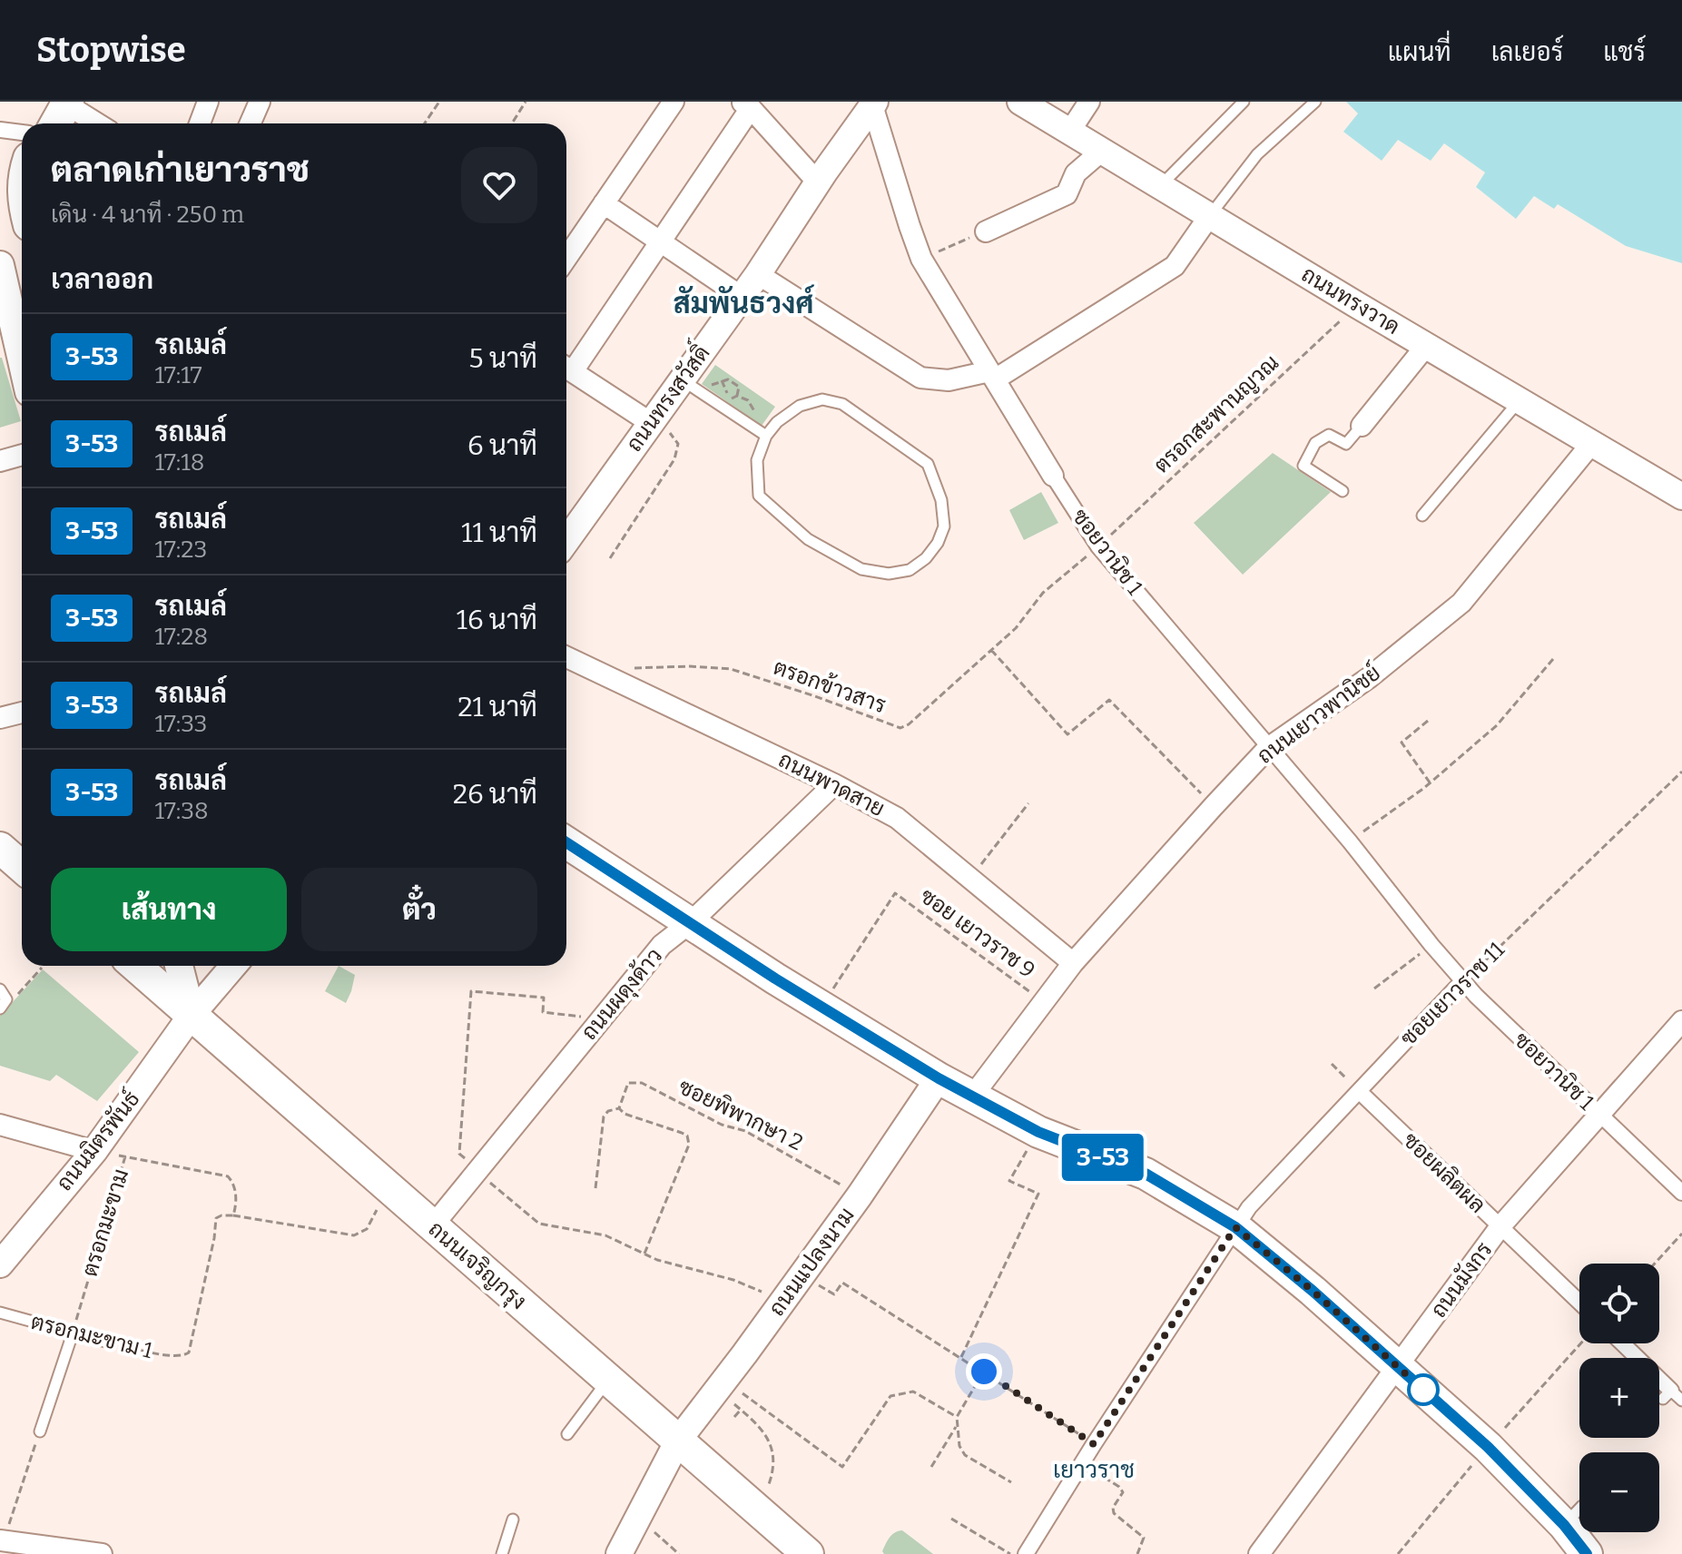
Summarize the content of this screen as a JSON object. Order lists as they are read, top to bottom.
{
  "streets": {
    "main road": ["ถนนเจริญกรุง"],
    "street": [
      "ถนนทรงวาด",
      "ถนนทรงสวัสดิ์",
      "ซอยวานิช 1",
      "ถนนเยาวพานิชย์",
      "ถนนพาดสาย",
      "ถนนผดุงด้าว",
      "ซอยเยาวราช 11",
      "ถนนมิตรพันธ์",
      "ซอยผลิตผล",
      "ถนนแปลงนาม",
      "ถนนมังกร"
    ],
    "lane": ["ตรอกมะขาม 1"],
    "path": [
      "ตรอกสะพานญวณ",
      "ตรอกข้าวสาร",
      "ซอย เยาวราช 9",
      "ซอยพิพากษา 2",
      "ตรอกมะขาม"
    ]
  },
  "crossings": [
    ["ถนนทรงวาด", "ตรอกสะพานญวณ"],
    ["ถนนทรงวาด", "ถนนเยาวพานิชย์"],
    ["ถนนทรงสวัสดิ์", "ซอยวานิช 1"],
    ["ตรอกสะพานญวณ", "ซอยวานิช 1"],
    ["ตรอกสะพานญวณ", "ตรอกข้าวสาร"],
    ["ซอยวานิช 1", "ตรอกข้าวสาร"],
    ["ซอยวานิช 1", "ถนนเยาวพานิชย์"],
    ["ซอยวานิช 1", "ซอยเยาวราช 11"],
    ["ซอยวานิช 1", "ถนนมังกร"],
    ["ตรอกข้าวสาร", "ถนนพาดสาย"],
    ["ถนนเยาวพานิชย์", "ถนนพาดสาย"],
    ["ถนนเยาวพานิชย์", "ซอย เยาวราช 9"],
    ["ถนนพาดสาย", "ถนนผดุงด้าว"],
    ["ถนนผดุงด้าว", "ถนนเจริญกรุง"],
    ["ซอยเยาวราช 11", "ซอยผลิตผล"],
    ["ซอยพิพากษา 2", "ถนนแปลงนาม"],
    ["ถนนมิตรพันธ์", "ถนนเจริญกรุง"],
    ["ซอยผลิตผล", "ถนนมังกร"],
    ["ตรอกมะขาม", "ตรอกมะขาม 1"],
    ["ถนนแปลงนาม", "ถนนเจริญกรุง"]
  ],
  "districts": ["สัมพันธวงศ์", "เยาวราช"],
  "lines": ["bus line 3-53"],
  "page": {
    "header": "Stopwise",
    "nav": ["แผนที่", "เลเยอร์", "แชร์"],
    "on_map": "3-53",
    "heading": [
      ["ตลาดเก่าเยาวราช", "เดิน · 4 นาที · 250 m"],
      "เวลาออก"
    ],
    "list": [
      {
        "mark": "3-53",
        "name": "รถเมล์",
        "note": "17:17",
        "value": "5 นาที"
      },
      {
        "mark": "3-53",
        "name": "รถเมล์",
        "note": "17:18",
        "value": "6 นาที"
      },
      {
        "mark": "3-53",
        "name": "รถเมล์",
        "note": "17:23",
        "value": "11 นาที"
      },
      {
        "mark": "3-53",
        "name": "รถเมล์",
        "note": "17:28",
        "value": "16 นาที"
      },
      {
        "mark": "3-53",
        "name": "รถเมล์",
        "note": "17:33",
        "value": "21 นาที"
      },
      {
        "mark": "3-53",
        "name": "รถเมล์",
        "note": "17:38",
        "value": "26 นาที"
      }
    ],
    "buttons": ["เส้นทาง", "ตั๋ว"],
    "map_buttons": ["+", "−"]
  }
}
